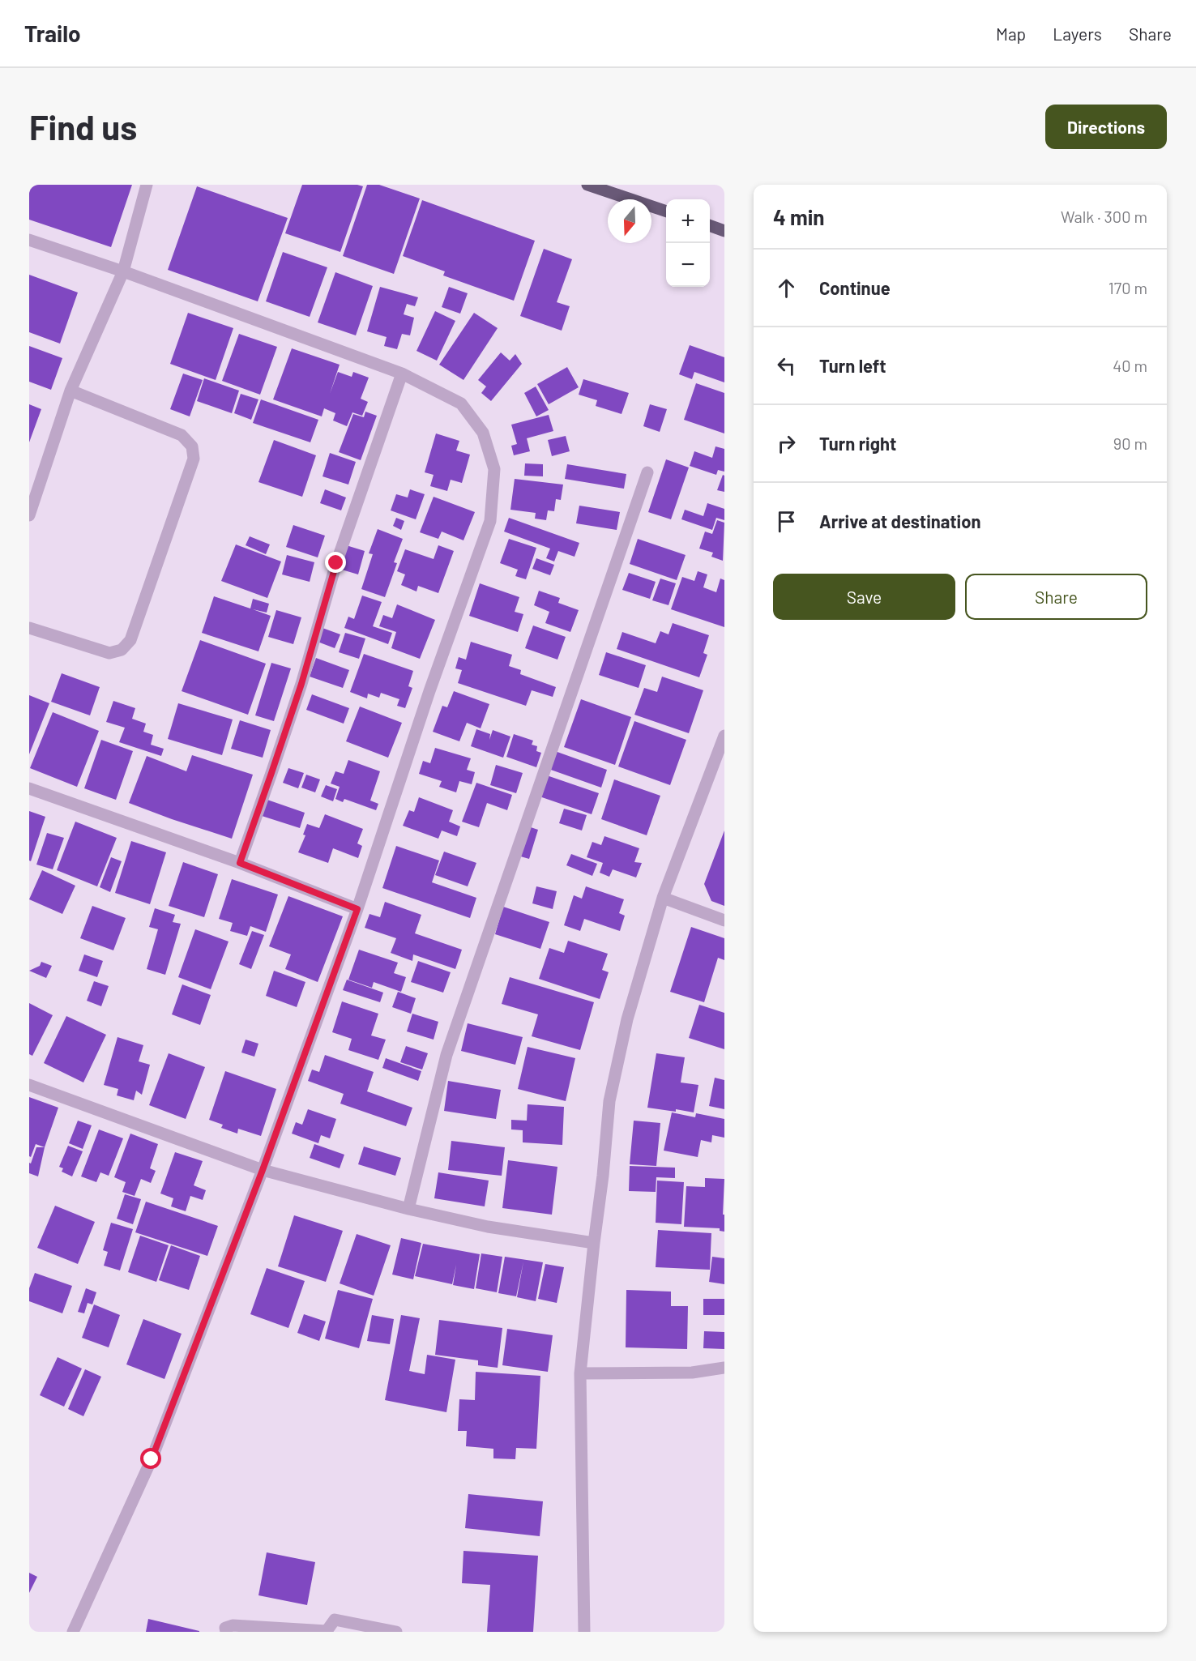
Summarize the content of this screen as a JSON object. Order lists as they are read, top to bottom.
{
  "north": "bottom",
  "page": {
    "header": "Trailo",
    "nav": ["Map", "Layers", "Share"],
    "buttons": [
      "Directions",
      ["Save", "Share"]
    ],
    "title": "Find us",
    "heading": ["4 min", "Walk · 300 m"],
    "map_buttons": ["+", "−"],
    "list": [
      ["Continue", "170 m"],
      ["Turn left", "40 m"],
      ["Turn right", "90 m"],
      "Arrive at destination"
    ]
  }
}
